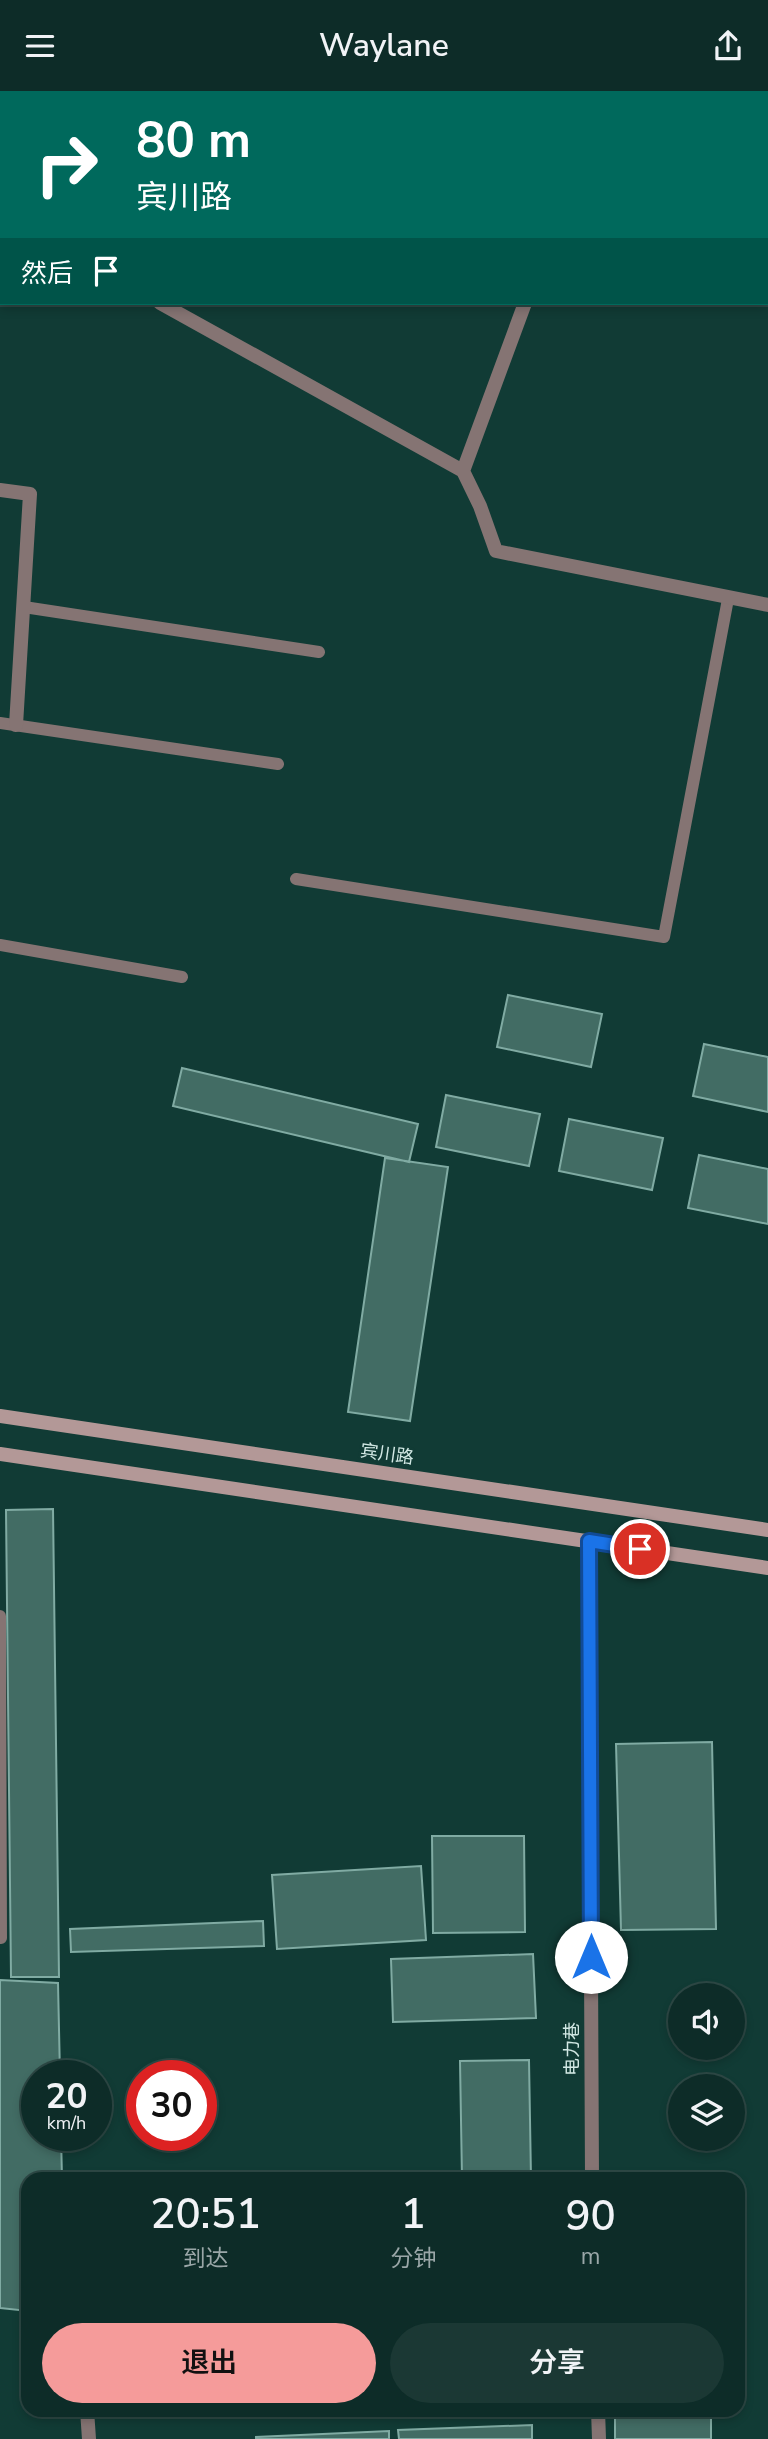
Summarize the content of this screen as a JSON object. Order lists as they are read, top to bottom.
{
  "streets": {
    "main road": ["宾川路"],
    "street": ["电力巷"]
  },
  "page": {
    "header": "Waylane",
    "turn": ["80 m", "宾川路"],
    "then": "然后",
    "speed": "20 km/h",
    "limit": "30",
    "eta": [
      "20:51",
      "到达",
      "1",
      "分钟",
      "90",
      "m"
    ],
    "buttons": ["退出", "分享"]
  }
}
